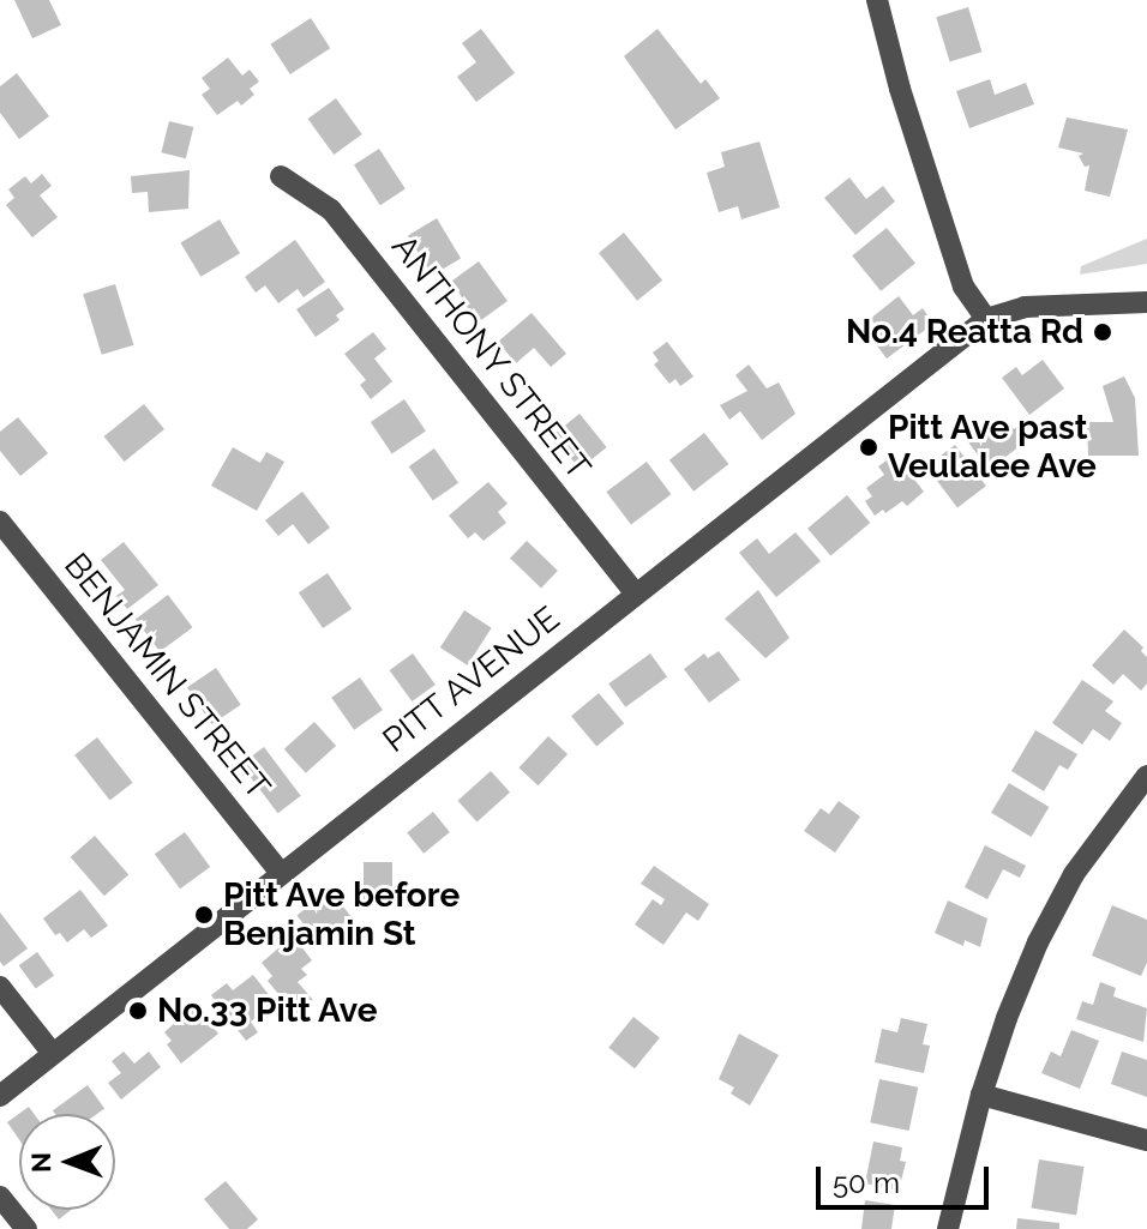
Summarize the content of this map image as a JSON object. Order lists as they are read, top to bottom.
{
  "streets": {
    "street": ["ANTHONY STREET", "BENJAMIN STREET", "PITT AVENUE"]
  },
  "crossings": [
    ["ANTHONY STREET", "PITT AVENUE"],
    ["BENJAMIN STREET", "PITT AVENUE"]
  ],
  "places": [
    "No.4 Reatta Rd",
    "Pitt Ave past Veulalee Ave",
    "Pitt Ave before Benjamin St",
    "No.33 Pitt Ave"
  ],
  "scale_bar": "50 m",
  "north": "left"
}
